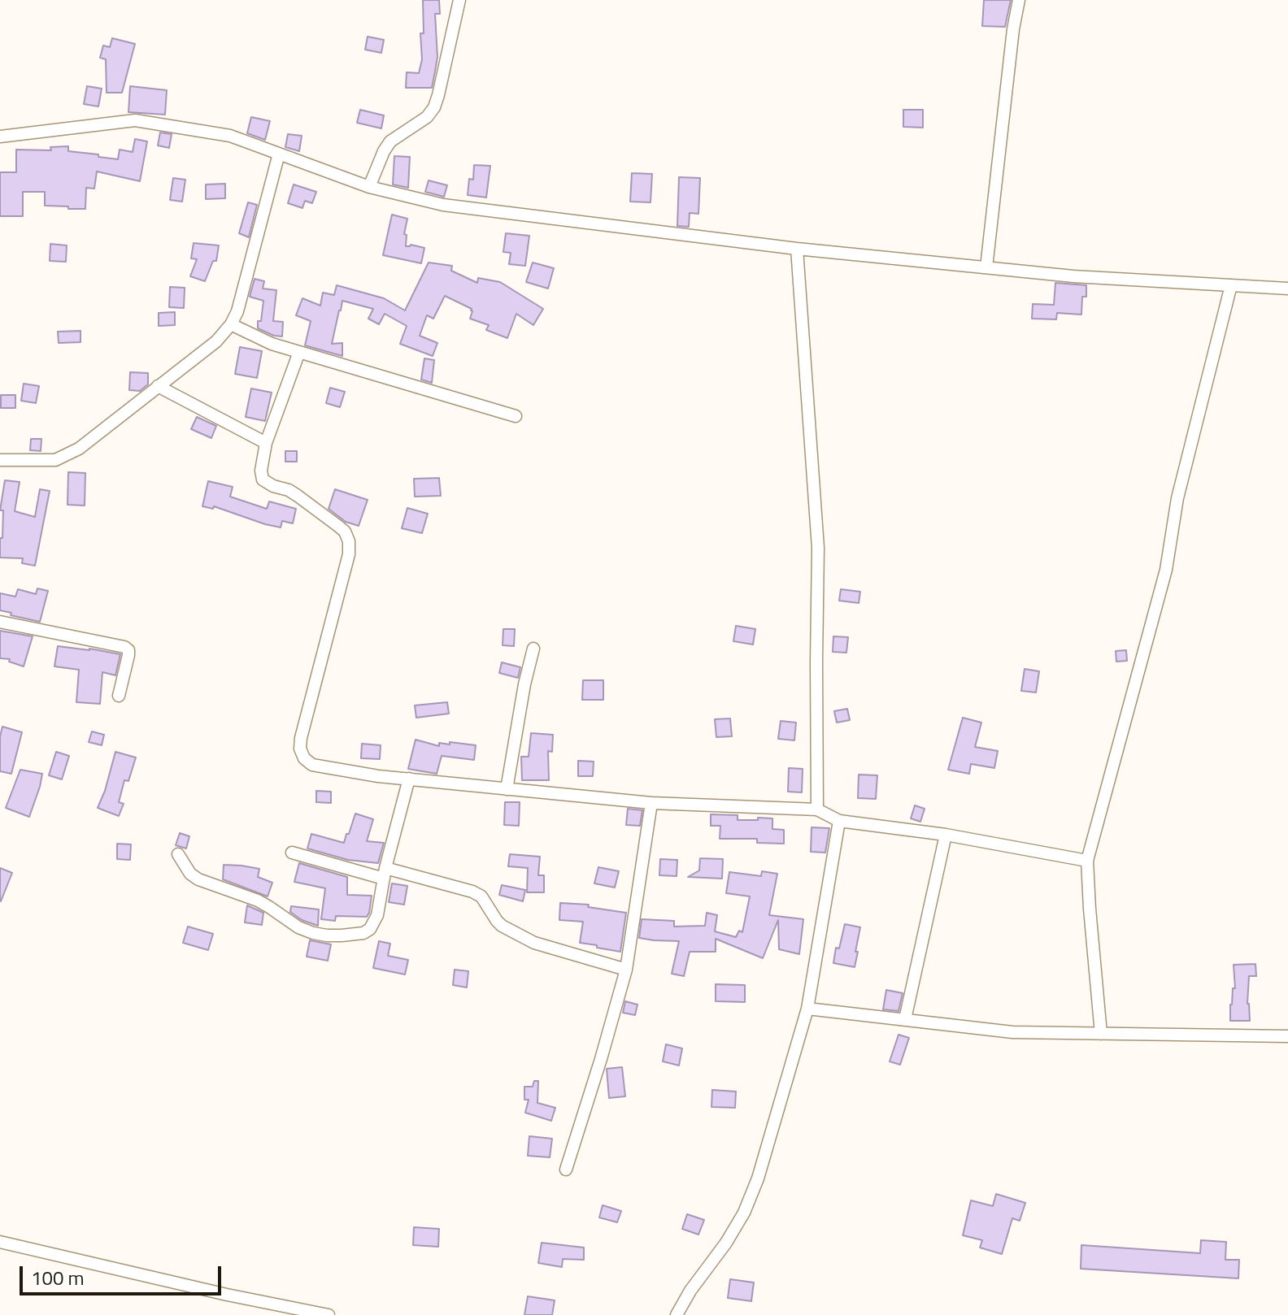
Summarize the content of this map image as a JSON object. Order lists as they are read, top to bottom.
{
  "scale_bar": "100 m"
}
